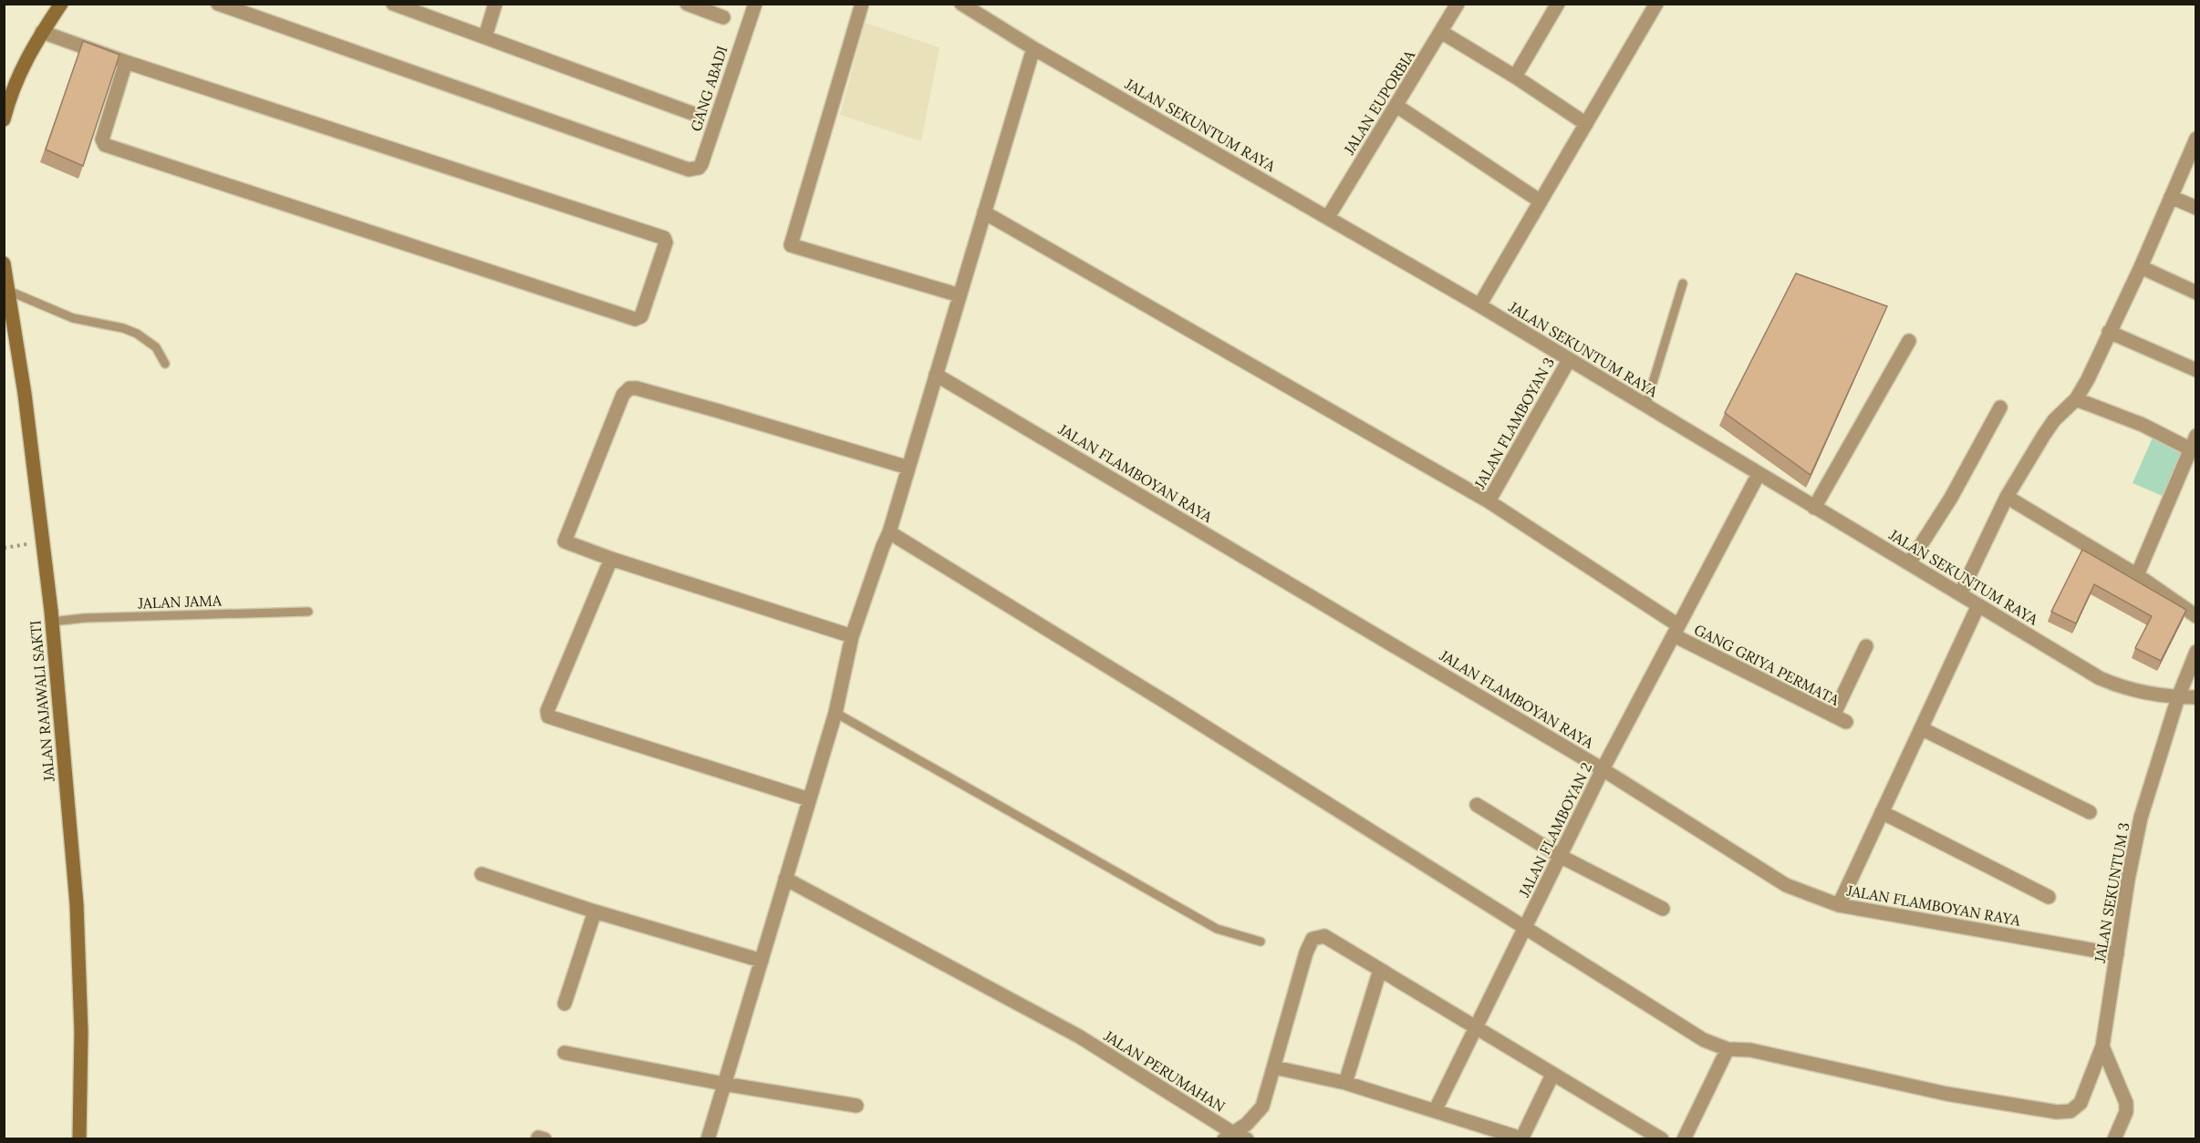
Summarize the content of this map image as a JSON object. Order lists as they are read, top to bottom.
{
  "streets": {
    "main road": ["JALAN RAJAWALI SAKTI"],
    "street": [
      "GANG ABADI",
      "JALAN EUPORBIA",
      "JALAN SEKUNTUM RAYA",
      "JALAN FLAMBOYAN 3",
      "JALAN FLAMBOYAN RAYA",
      "GANG GRIYA PERMATA",
      "JALAN FLAMBOYAN 2",
      "JALAN SEKUNTUM 3",
      "JALAN PERUMAHAN"
    ],
    "lane": ["JALAN JAMA"]
  },
  "crossings": [
    ["JALAN EUPORBIA", "JALAN SEKUNTUM RAYA"],
    ["JALAN SEKUNTUM RAYA", "JALAN FLAMBOYAN 3"],
    ["JALAN SEKUNTUM RAYA", "JALAN FLAMBOYAN 2"],
    ["JALAN SEKUNTUM RAYA", "JALAN SEKUNTUM 3"],
    ["JALAN FLAMBOYAN 3", "GANG GRIYA PERMATA"],
    ["JALAN FLAMBOYAN RAYA", "JALAN FLAMBOYAN 2"],
    ["JALAN FLAMBOYAN RAYA", "JALAN SEKUNTUM 3"],
    ["JALAN JAMA", "JALAN RAJAWALI SAKTI"],
    ["GANG GRIYA PERMATA", "JALAN FLAMBOYAN 2"],
    ["JALAN FLAMBOYAN 2", "JALAN SEKUNTUM 3"]
  ]
}
